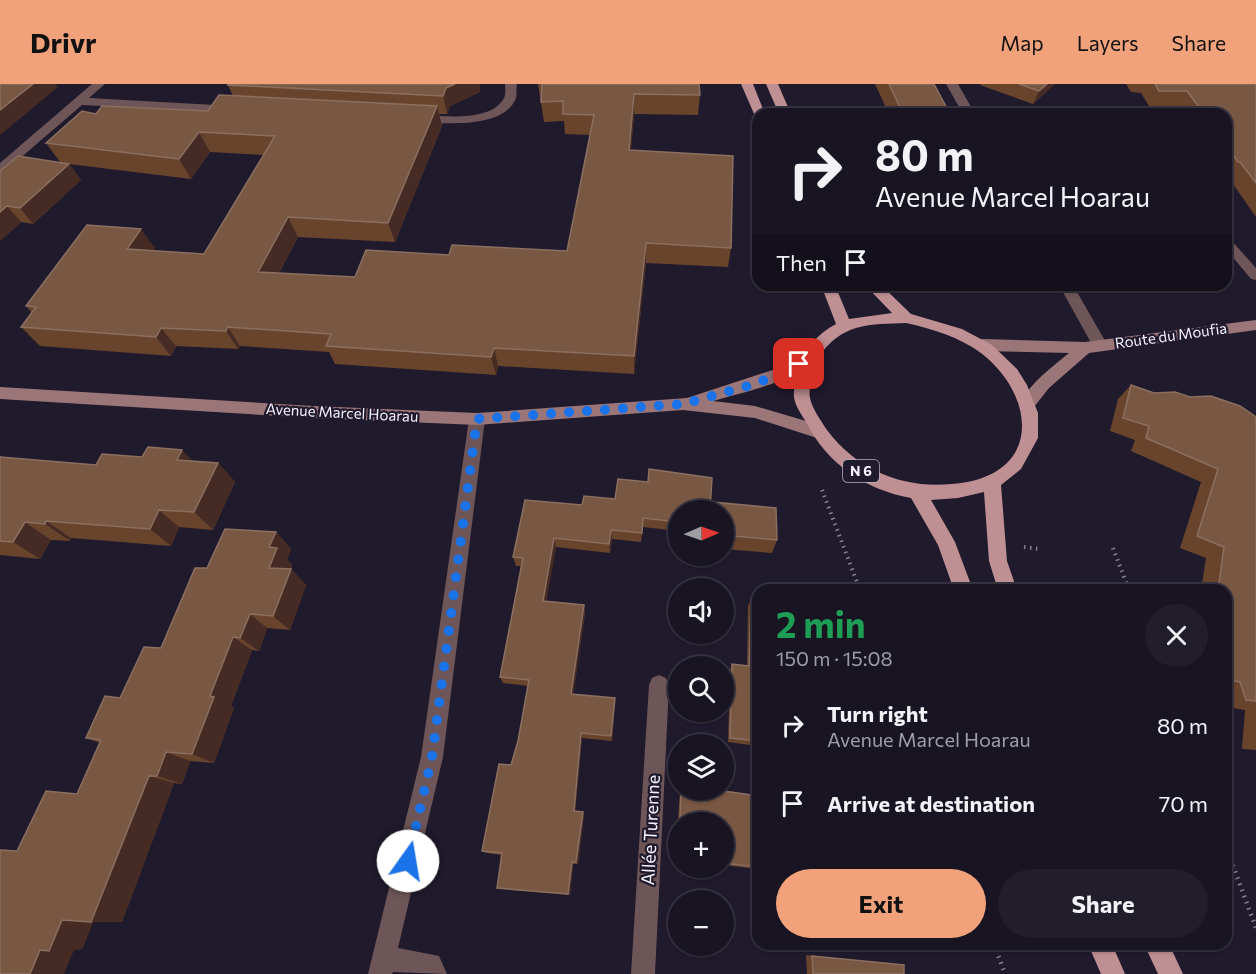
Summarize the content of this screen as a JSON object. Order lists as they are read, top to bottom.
{
  "streets": {
    "main road": ["Route du Moufia", "Avenue Marcel Hoarau", "N 6"],
    "street": ["Allée Turenne"]
  },
  "crossings": [
    ["Route du Moufia", "Avenue Marcel Hoarau"],
    ["Route du Moufia", "N 6"],
    ["Avenue Marcel Hoarau", "N 6"]
  ],
  "north": "right",
  "page": {
    "header": "Drivr",
    "nav": ["Map", "Layers", "Share"],
    "turn": ["80 m", "Avenue Marcel Hoarau"],
    "then": "Then",
    "map_buttons": ["+", "−"],
    "heading": ["2 min", "150 m · 15:08"],
    "list": [
      {
        "name": "Turn right",
        "note": "Avenue Marcel Hoarau",
        "value": "80 m"
      },
      {
        "name": "Arrive at destination",
        "value": "70 m"
      }
    ],
    "buttons": ["Exit", "Share"]
  }
}
